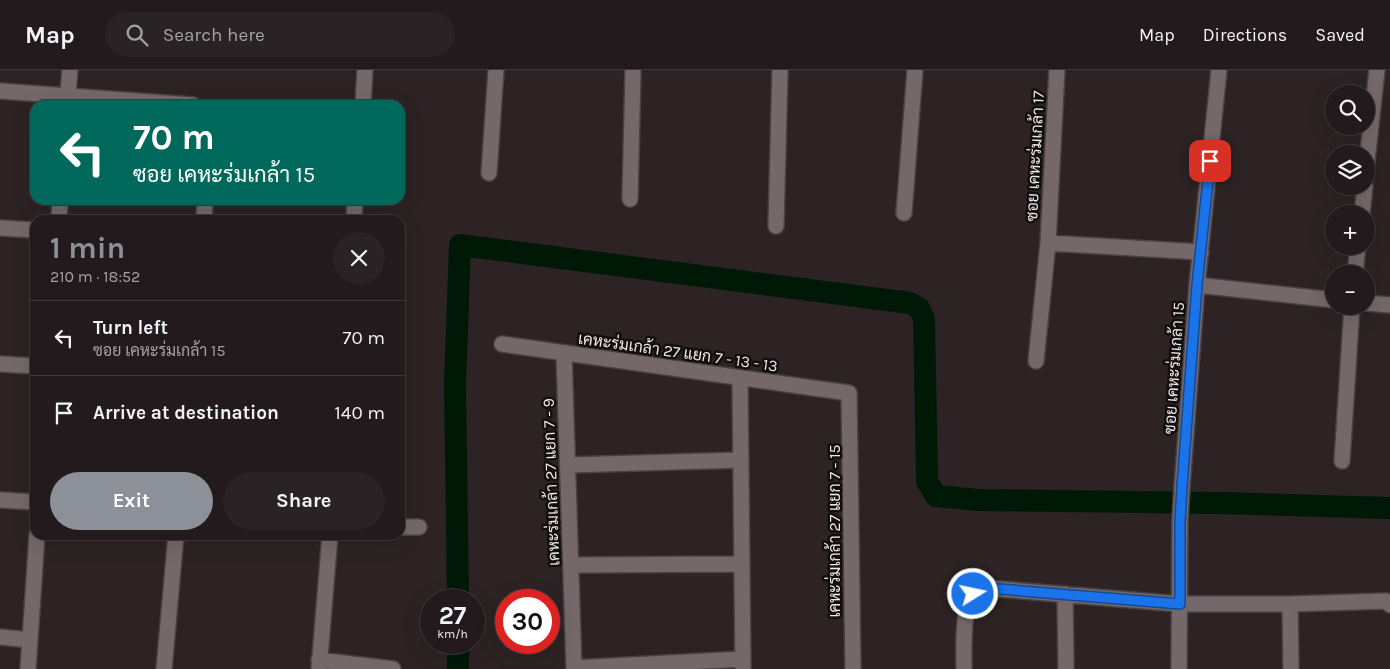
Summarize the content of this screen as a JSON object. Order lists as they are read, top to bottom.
{
  "streets": {
    "street": [
      "ซอย เคหะร่มเกล้า 17",
      "เคหะร่มเกล้า 27 แยก 7 - 13 - 13",
      "ซอย เคหะร่มเกล้า 15",
      "เคหะร่มเกล้า 27 แยก 7 - 9",
      "เคหะร่มเกล้า 27 แยก 7 - 15"
    ]
  },
  "crossings": [
    ["ซอย เคหะร่มเกล้า 17", "ซอย เคหะร่มเกล้า 15"],
    ["เคหะร่มเกล้า 27 แยก 7 - 13 - 13", "เคหะร่มเกล้า 27 แยก 7 - 9"],
    ["เคหะร่มเกล้า 27 แยก 7 - 13 - 13", "เคหะร่มเกล้า 27 แยก 7 - 15"]
  ],
  "page": {
    "header": "Map",
    "search": "Search here",
    "nav": ["Map", "Directions", "Saved"],
    "map_buttons": ["+", "−"],
    "turn": ["70 m", "ซอย เคหะร่มเกล้า 15"],
    "heading": ["1 min", "210 m · 18:52"],
    "list": [
      {
        "name": "Turn left",
        "note": "ซอย เคหะร่มเกล้า 15",
        "value": "70 m"
      },
      {
        "name": "Arrive at destination",
        "value": "140 m"
      }
    ],
    "buttons": ["Exit", "Share"],
    "speed": "27 km/h",
    "limit": "30"
  }
}
